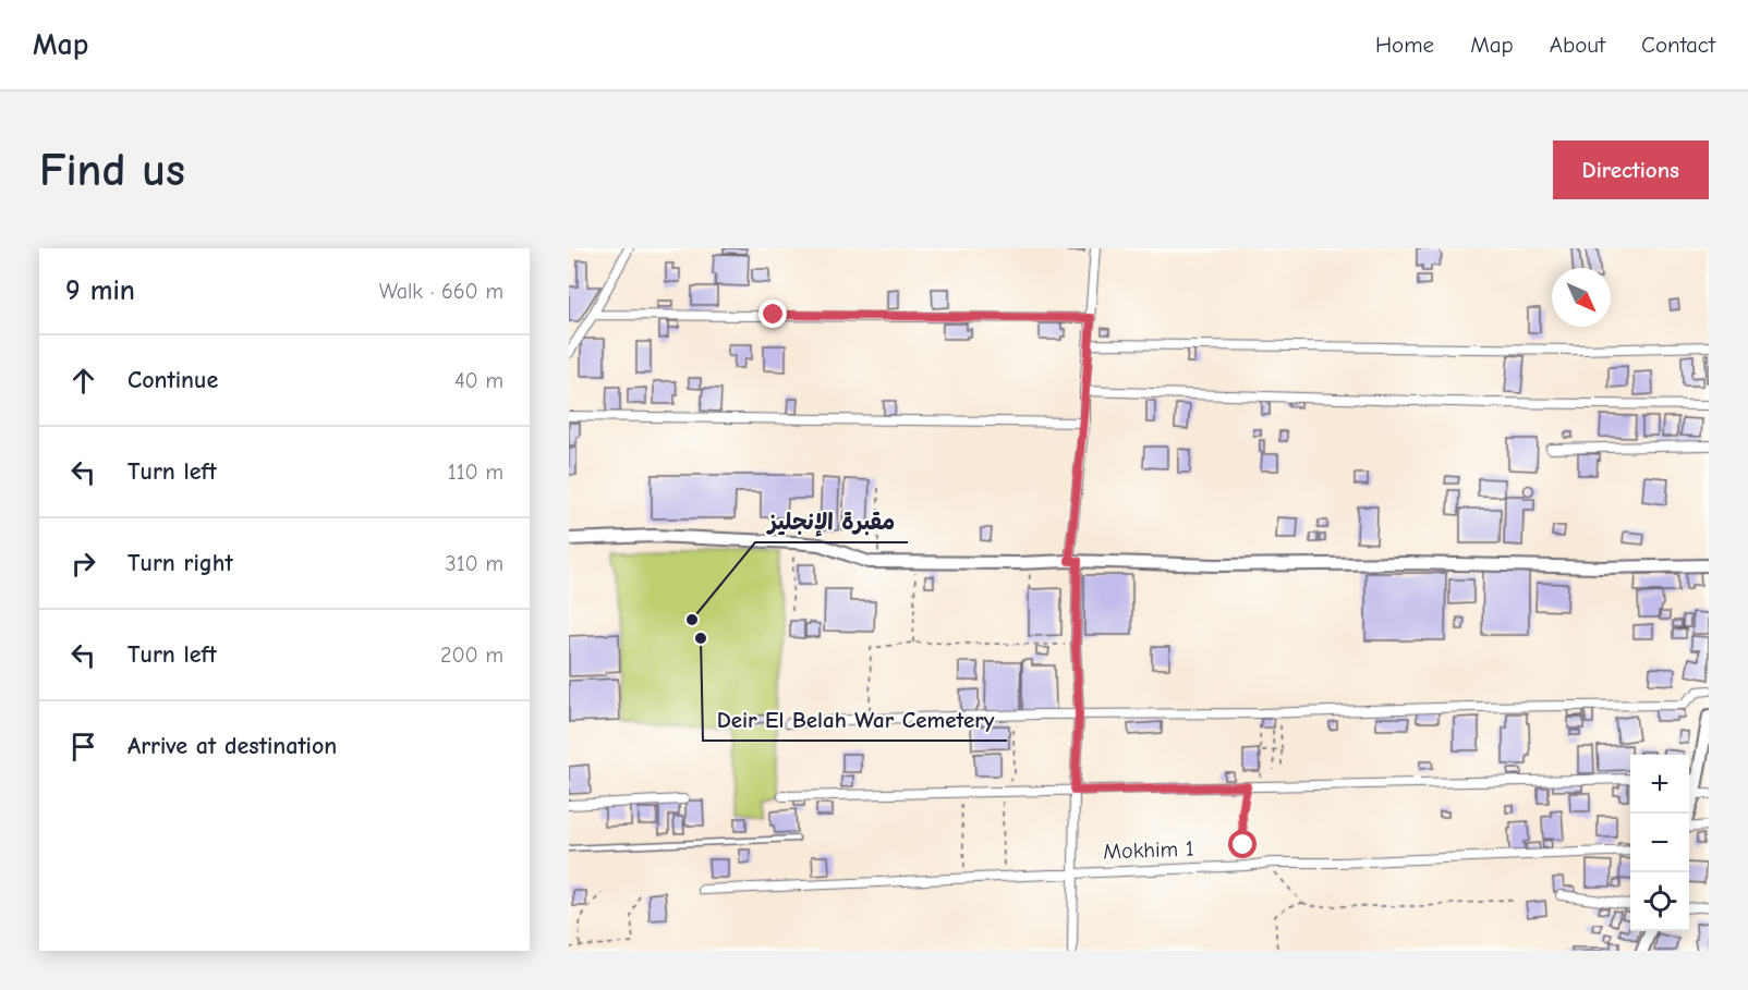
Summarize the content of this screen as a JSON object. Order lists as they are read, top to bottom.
{
  "streets": {
    "street": ["Mokhim 1"]
  },
  "places": ["مقبرة الإنجليز", "Deir El Belah War Cemetery"],
  "north": "bottom right",
  "page": {
    "header": "Map",
    "nav": [
      "Home",
      "Map",
      "About",
      "Contact"
    ],
    "buttons": "Directions",
    "title": "Find us",
    "heading": ["9 min", "Walk · 660 m"],
    "list": [
      ["Continue", "40 m"],
      ["Turn left", "110 m"],
      ["Turn right", "310 m"],
      ["Turn left", "200 m"],
      "Arrive at destination"
    ],
    "map_buttons": ["+", "−"]
  }
}
